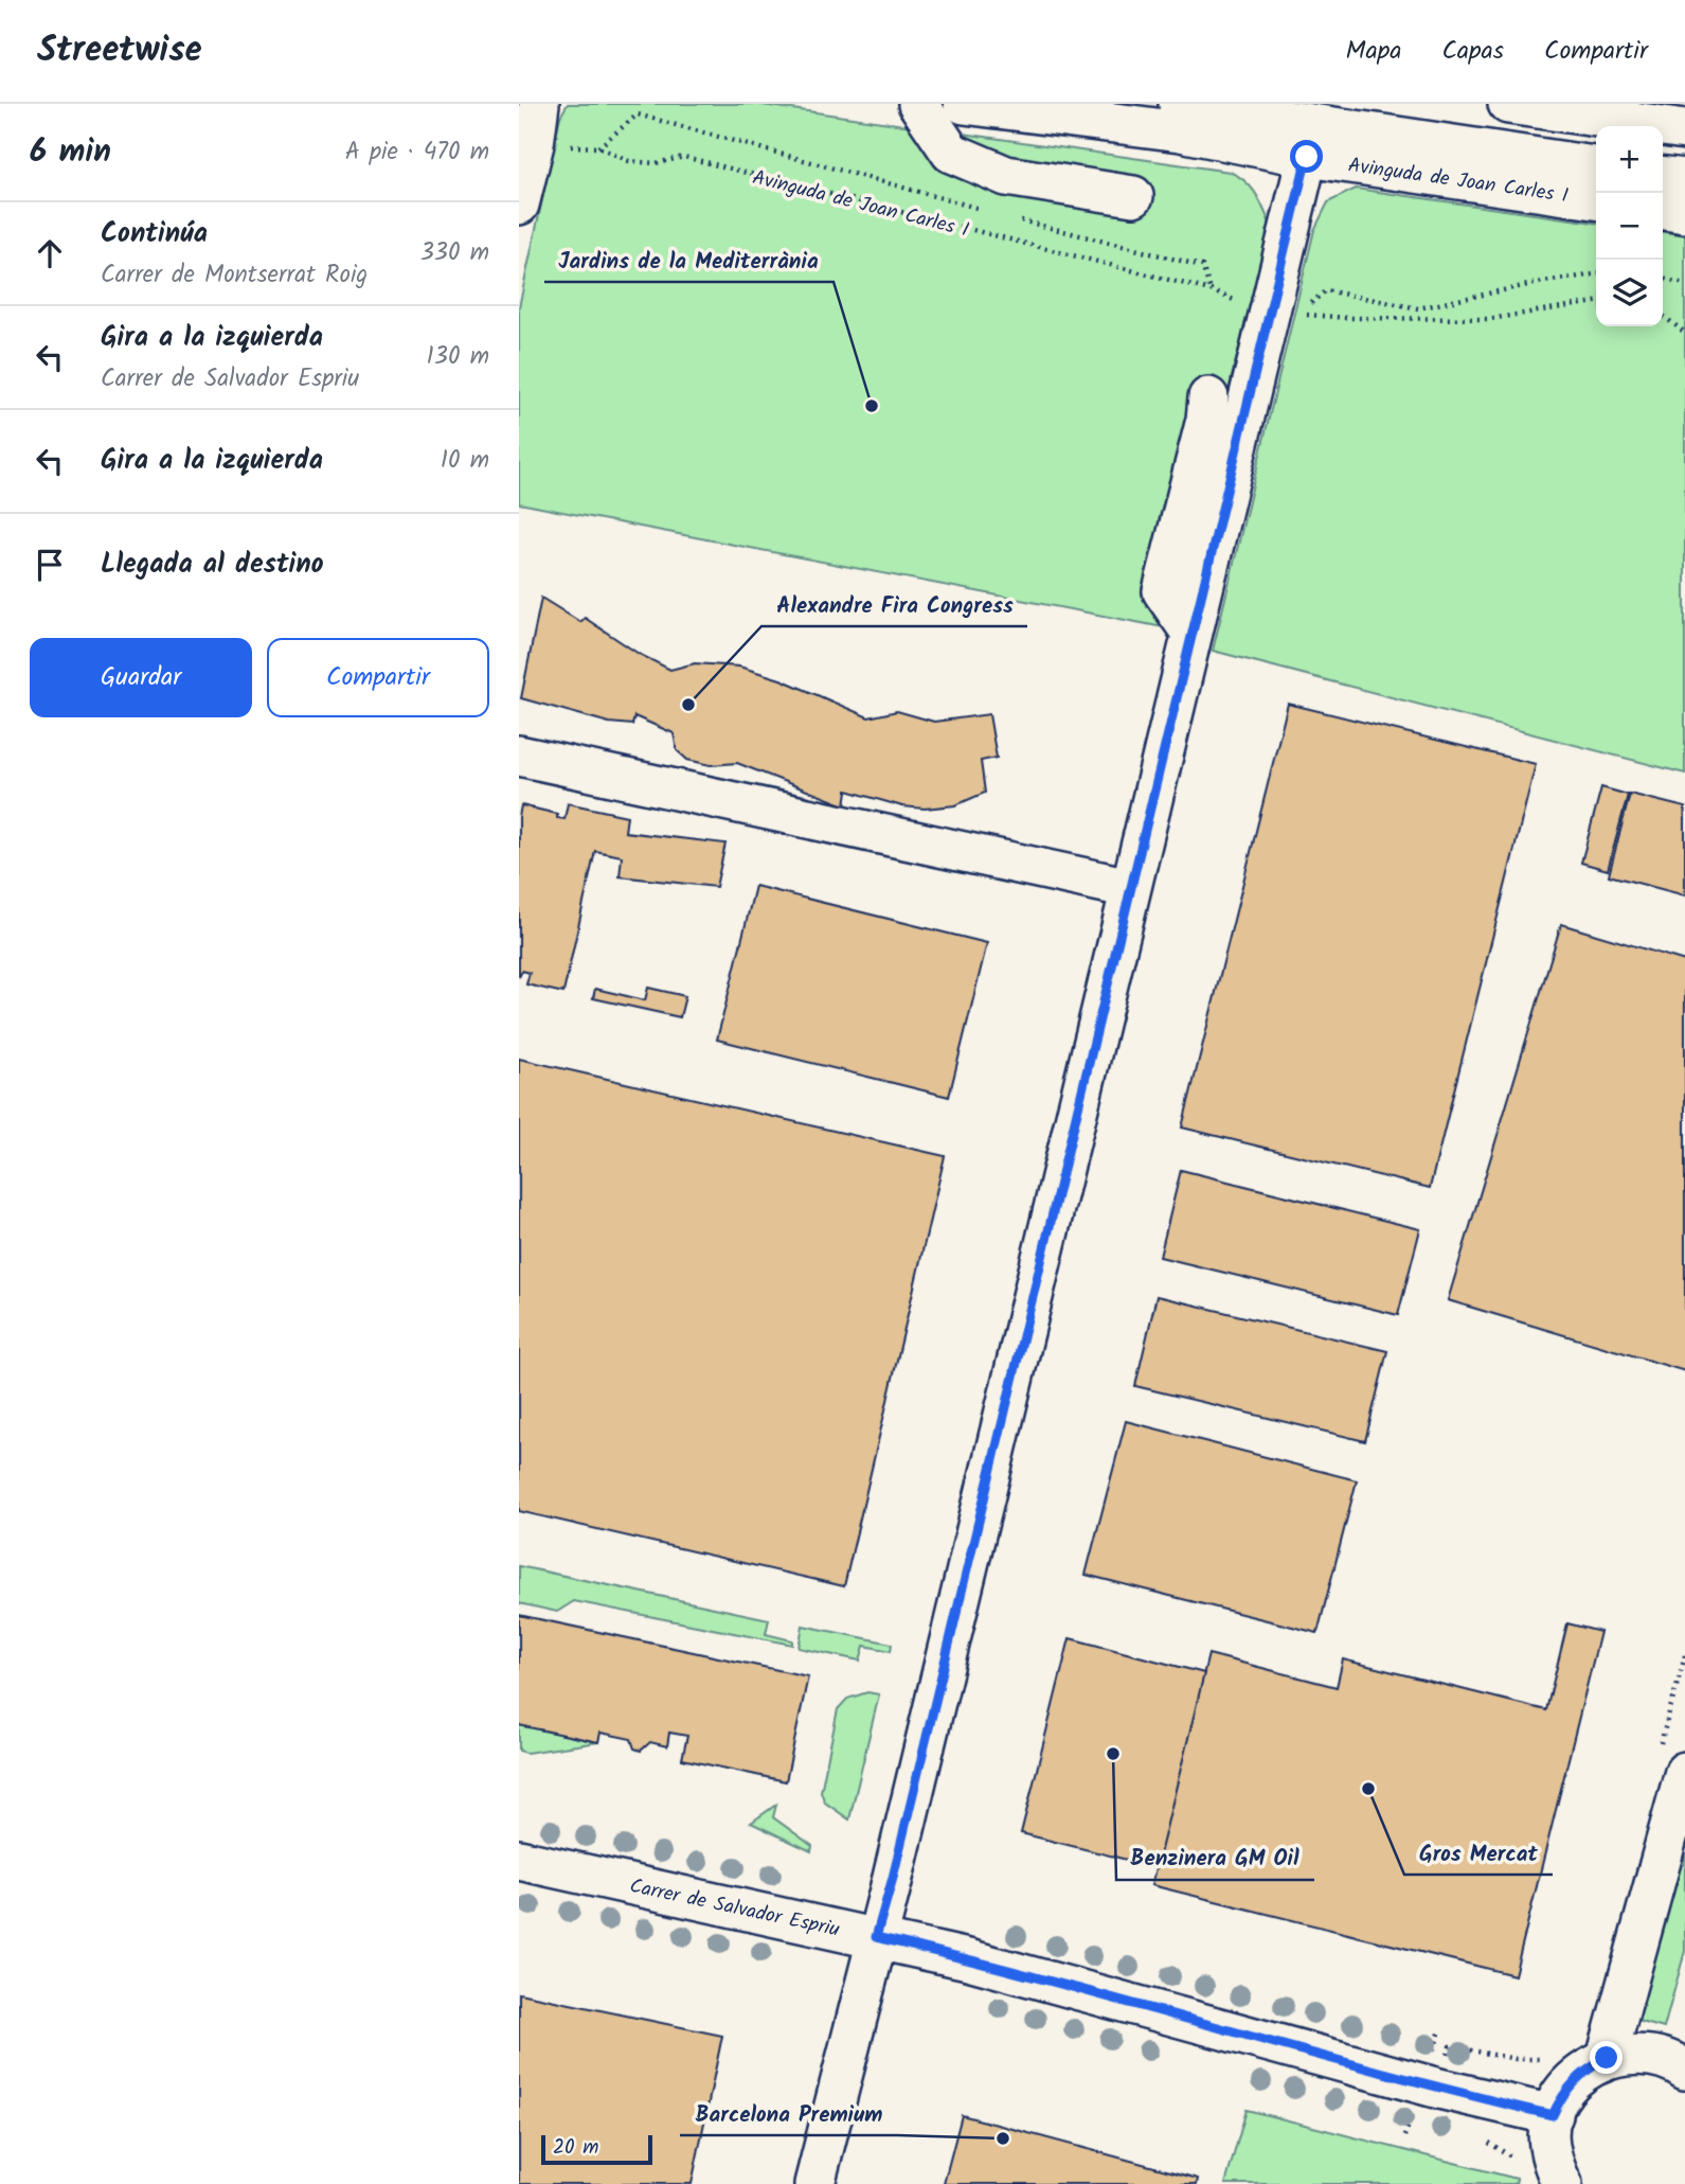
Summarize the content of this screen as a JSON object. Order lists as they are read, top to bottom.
{
  "streets": {
    "street": ["Avinguda de Joan Carles I", "Carrer de Salvador Espriu"]
  },
  "places": [
    "Jardins de la Mediterrània",
    "Alexandre Fira Congress",
    "Benzinera GM Oil",
    "Gros Mercat",
    "Barcelona Premium"
  ],
  "scale_bar": "20 m",
  "page": {
    "header": "Streetwise",
    "nav": ["Mapa", "Capas", "Compartir"],
    "heading": ["6 min", "A pie · 470 m"],
    "map_buttons": ["+", "−"],
    "list": [
      ["Continúa", "Carrer de Montserrat Roig", "330 m"],
      ["Gira a la izquierda", "Carrer de Salvador Espriu", "130 m"],
      ["Gira a la izquierda", "10 m"],
      "Llegada al destino"
    ],
    "buttons": ["Guardar", "Compartir"],
    "scale": "20 m"
  }
}
